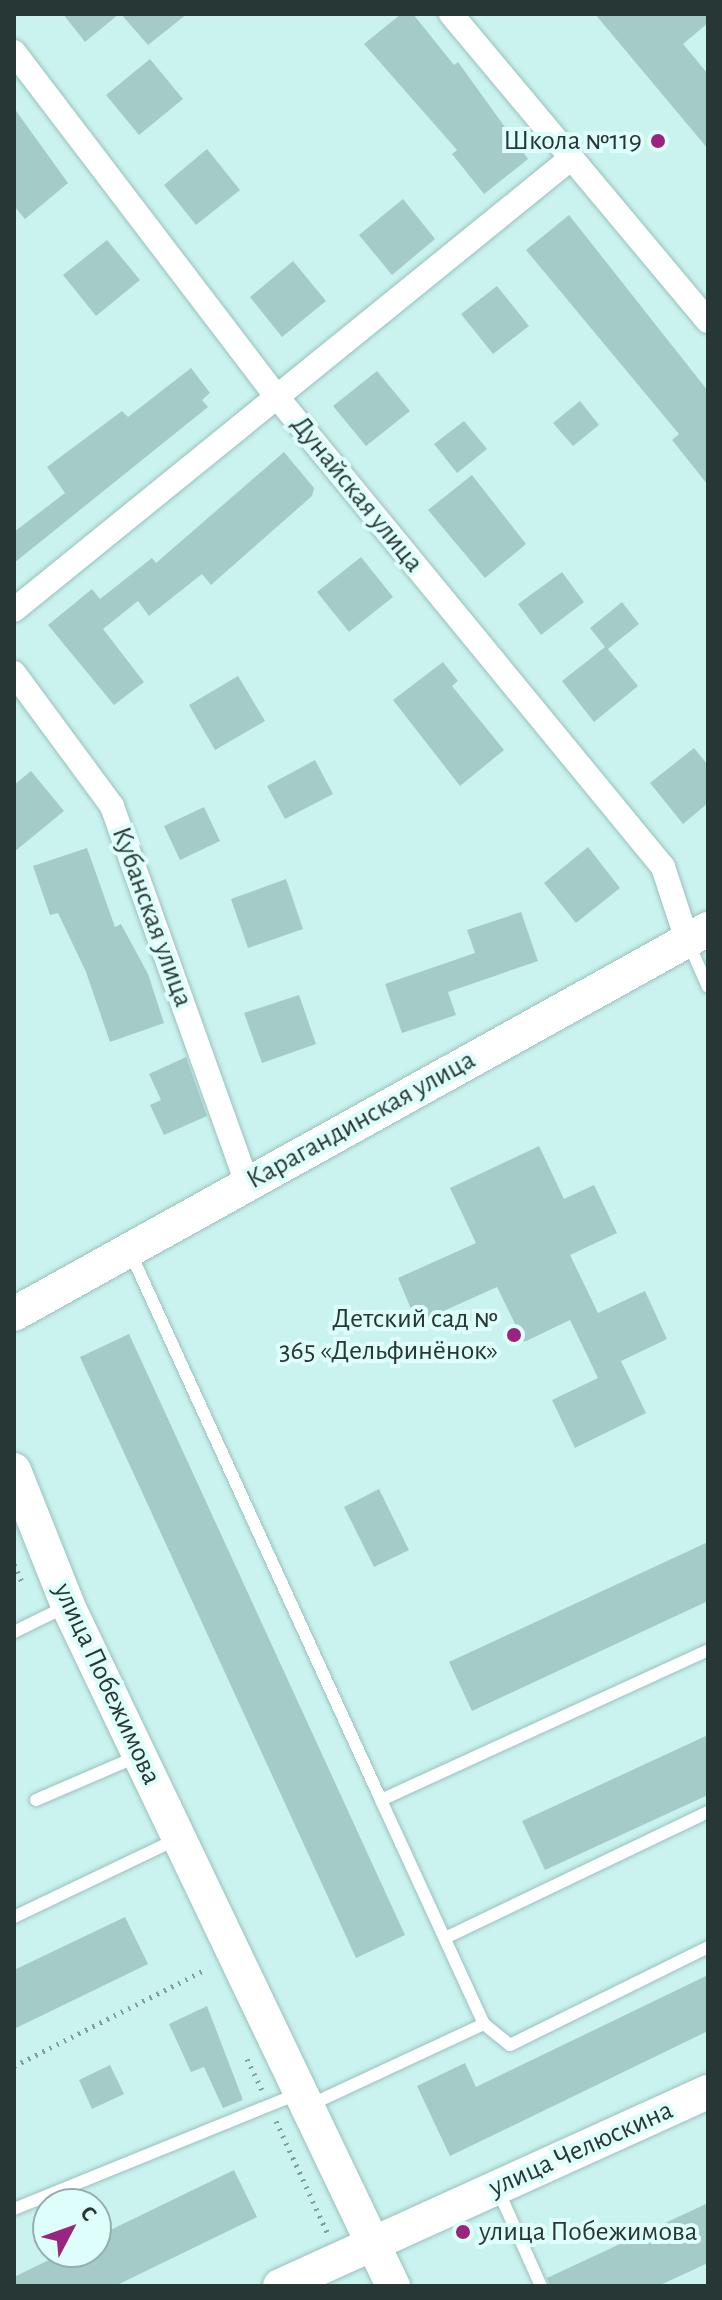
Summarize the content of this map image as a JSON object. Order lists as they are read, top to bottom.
{
  "streets": {
    "street": [
      "Дунайская улица",
      "Кубанская улица",
      "Карагандинская улица",
      "улица Побежимова",
      "улица Челюскина"
    ]
  },
  "crossings": [
    ["Дунайская улица", "Карагандинская улица"],
    ["Кубанская улица", "Карагандинская улица"],
    ["улица Побежимова", "улица Челюскина"]
  ],
  "places": ["Школа №119", "Детский сад № 365 «Дельфинёнок»", "улица Побежимова"],
  "north": "top right"
}
